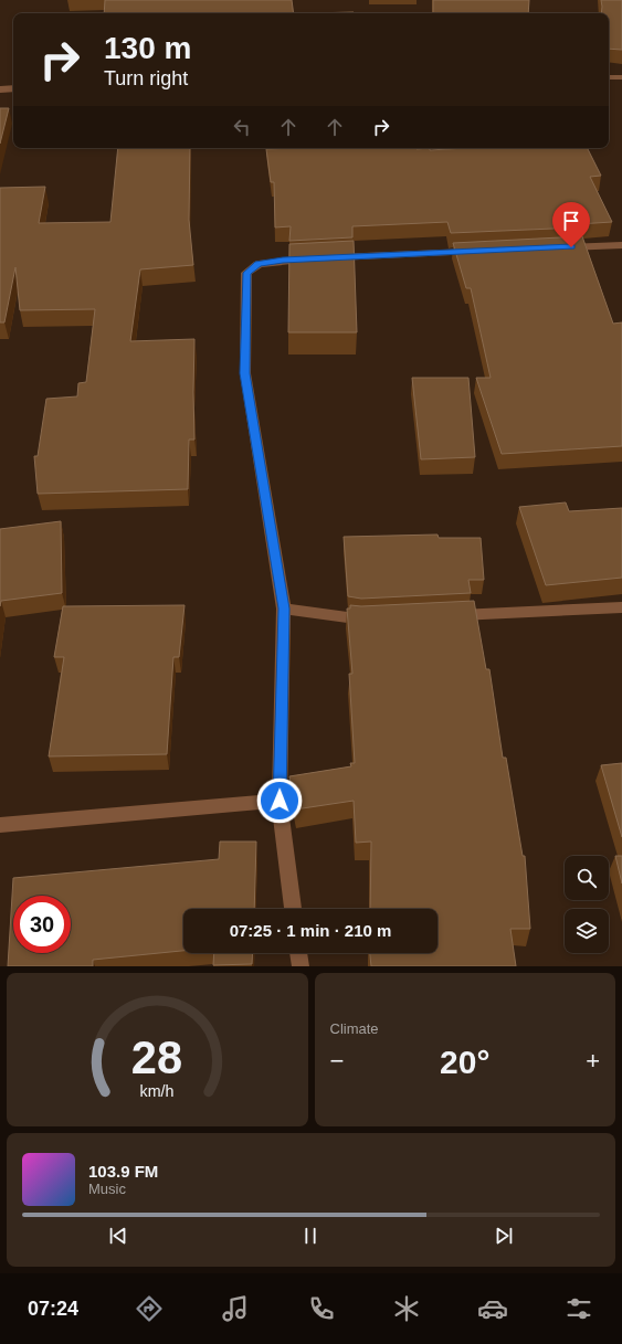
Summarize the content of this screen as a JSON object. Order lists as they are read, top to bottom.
{
  "page": {
    "turn": ["130 m", "Turn right"],
    "limit": "30",
    "trip": "07:25 · 1 min · 210 m",
    "tile": "Climate",
    "heat": ["−", "20°", "+"],
    "song": ["103.9 FM", "Music"],
    "tabs": "07:24",
    "gauge": ["28", "km/h"]
  }
}
